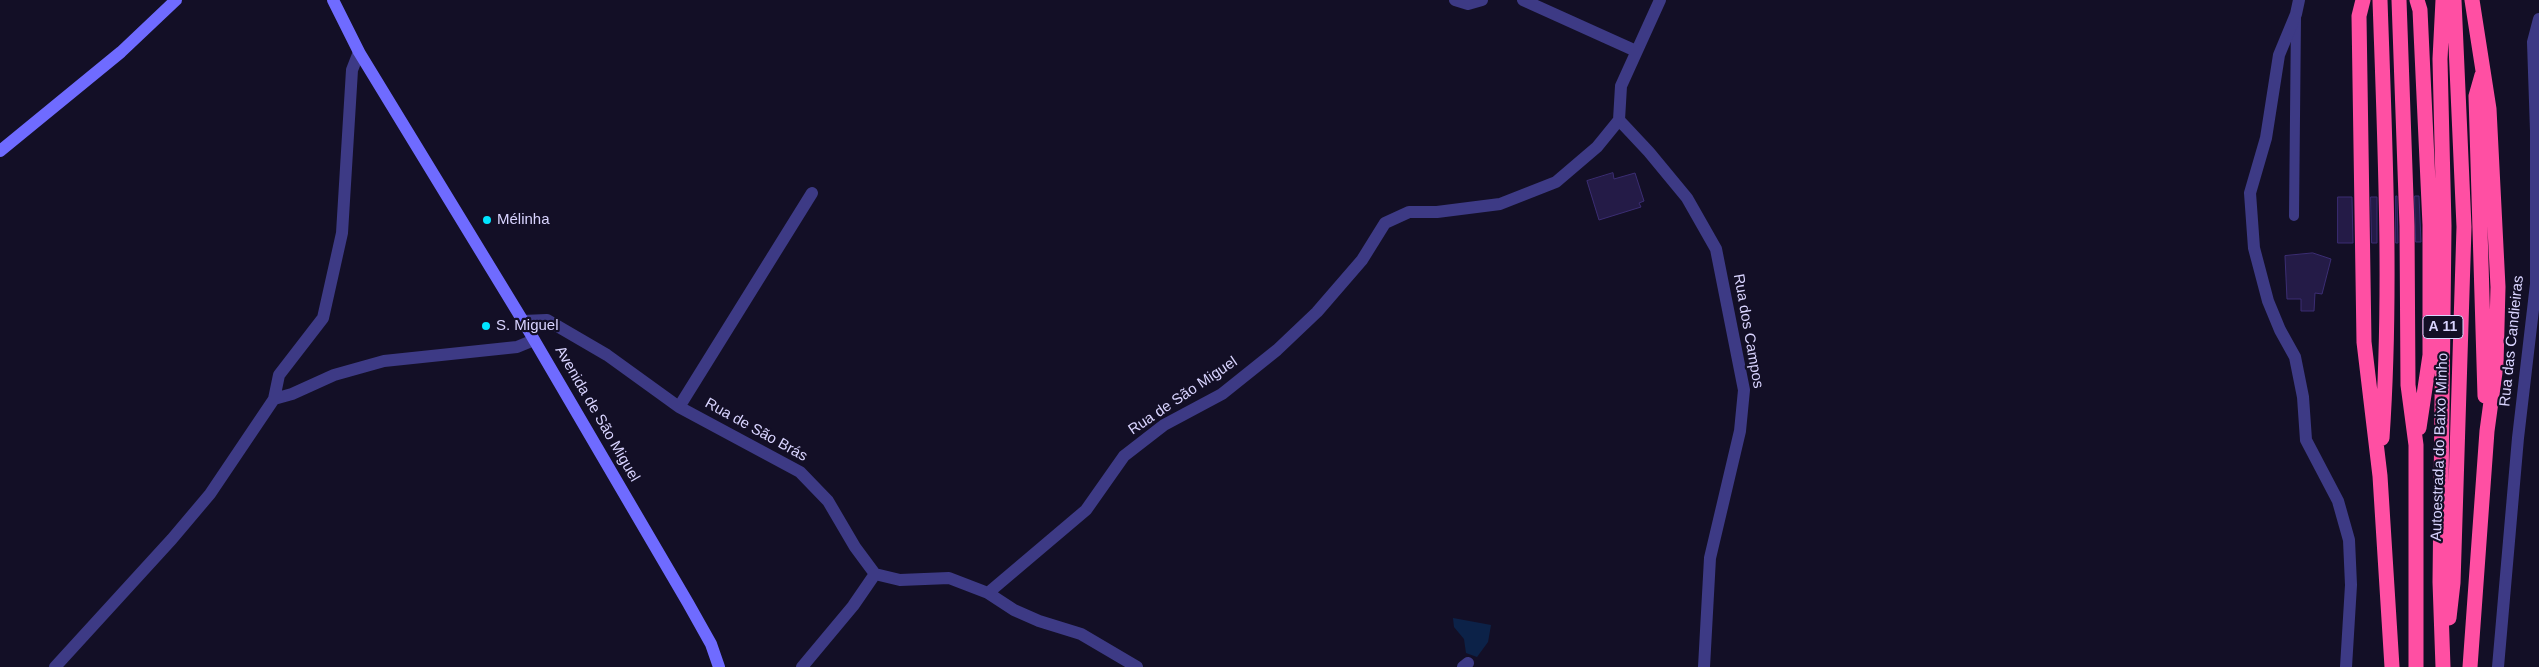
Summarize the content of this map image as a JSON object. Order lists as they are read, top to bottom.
{
  "streets": {
    "highway": ["A 11", "Autoestrada do Baixo Minho"],
    "street": [
      "Rua dos Campos",
      "Rua das Candieiras",
      "Rua de São Miguel",
      "Avenida de São Miguel",
      "Rua de São Brás"
    ]
  },
  "crossings": [
    ["Rua dos Campos", "Rua de São Miguel"],
    ["Avenida de São Miguel", "Rua de São Brás"]
  ],
  "places": ["Mélinha", "S. Miguel"]
}
